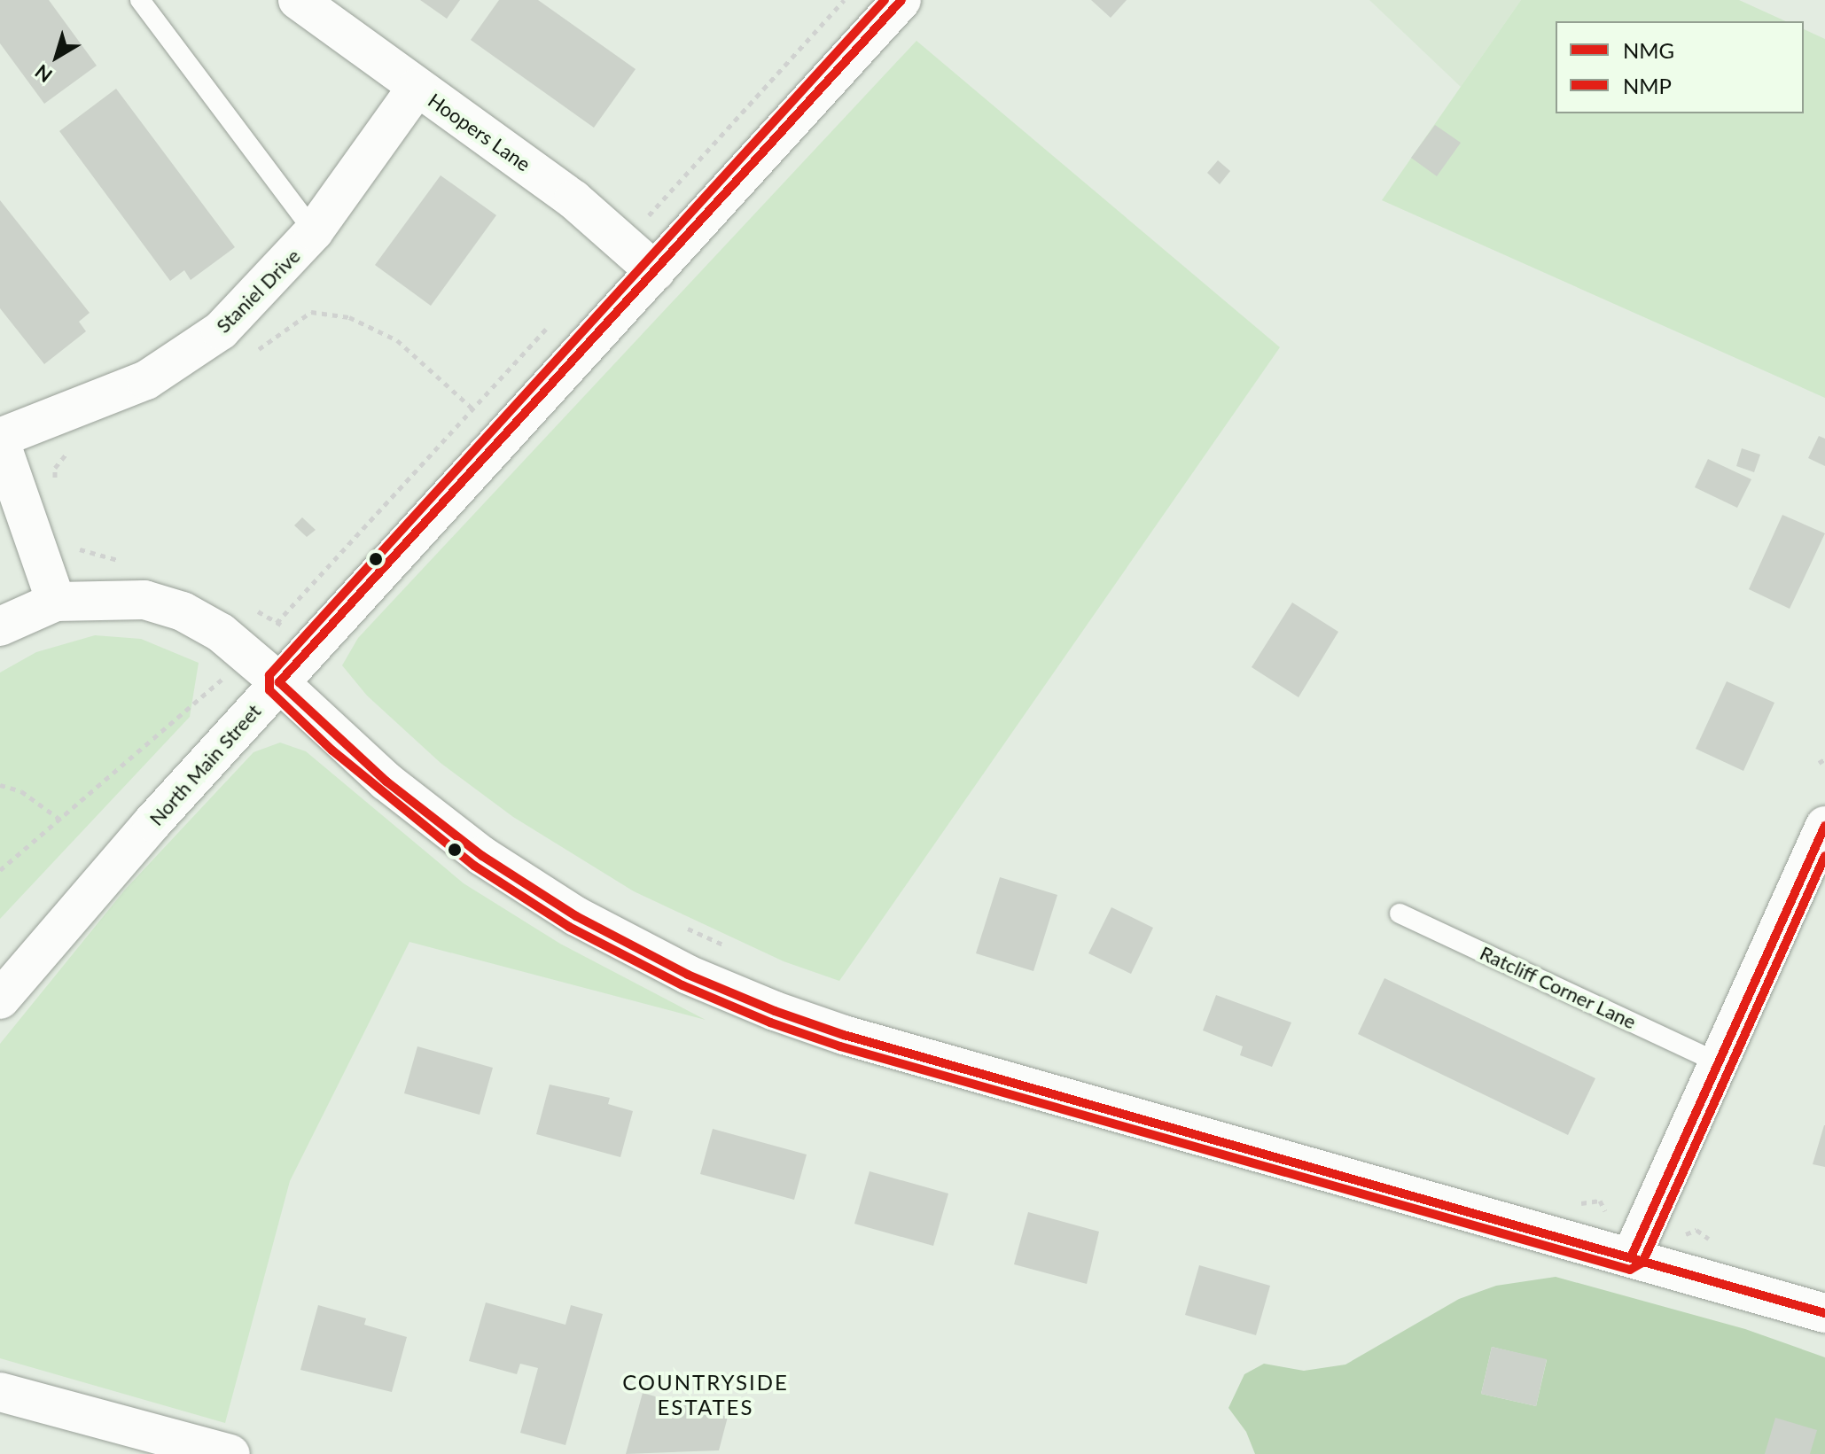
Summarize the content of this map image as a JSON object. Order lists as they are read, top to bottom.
{
  "streets": {
    "street": ["Hoopers Lane", "Staniel Drive", "North Main Street"],
    "lane": ["Ratcliff Corner Lane"]
  },
  "crossings": [
    ["Hoopers Lane", "Staniel Drive"],
    ["Hoopers Lane", "North Main Street"]
  ],
  "districts": ["COUNTRYSIDE ESTATES"],
  "lines": ["transit line NMG", "transit line NMP"],
  "legend": ["NMG", "NMP"],
  "north": "bottom left"
}
